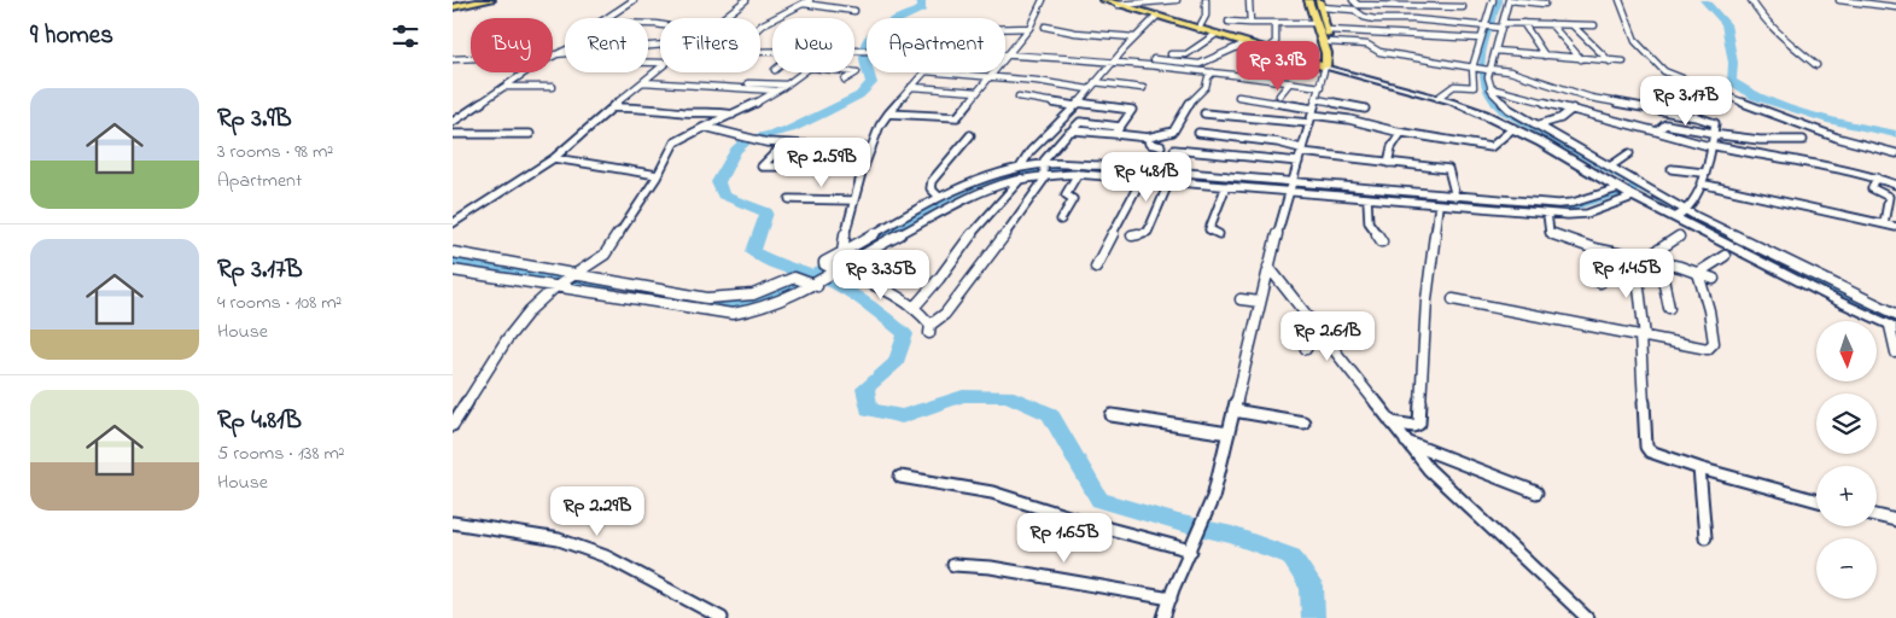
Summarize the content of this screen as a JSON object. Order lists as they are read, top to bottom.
{
  "north": "bottom",
  "page": {
    "heading": "9 homes",
    "chip": [
      "Buy",
      "Rent",
      "Filters",
      "New",
      "Apartment"
    ],
    "price": [
      "Rp 3.9B",
      "Rp 3.17B",
      "Rp 2.59B",
      "Rp 4.81B",
      "Rp 1.45B",
      "Rp 3.35B",
      "Rp 2.61B",
      "Rp 2.29B",
      "Rp 1.65B"
    ],
    "list": [
      {
        "name": "Rp 3.9B",
        "note": "3 rooms · 98 m² · Apartment"
      },
      {
        "name": "Rp 3.17B",
        "note": "4 rooms · 108 m² · House"
      },
      {
        "name": "Rp 4.81B",
        "note": "5 rooms · 138 m² · House"
      }
    ],
    "map_buttons": ["+", "−"]
  }
}
